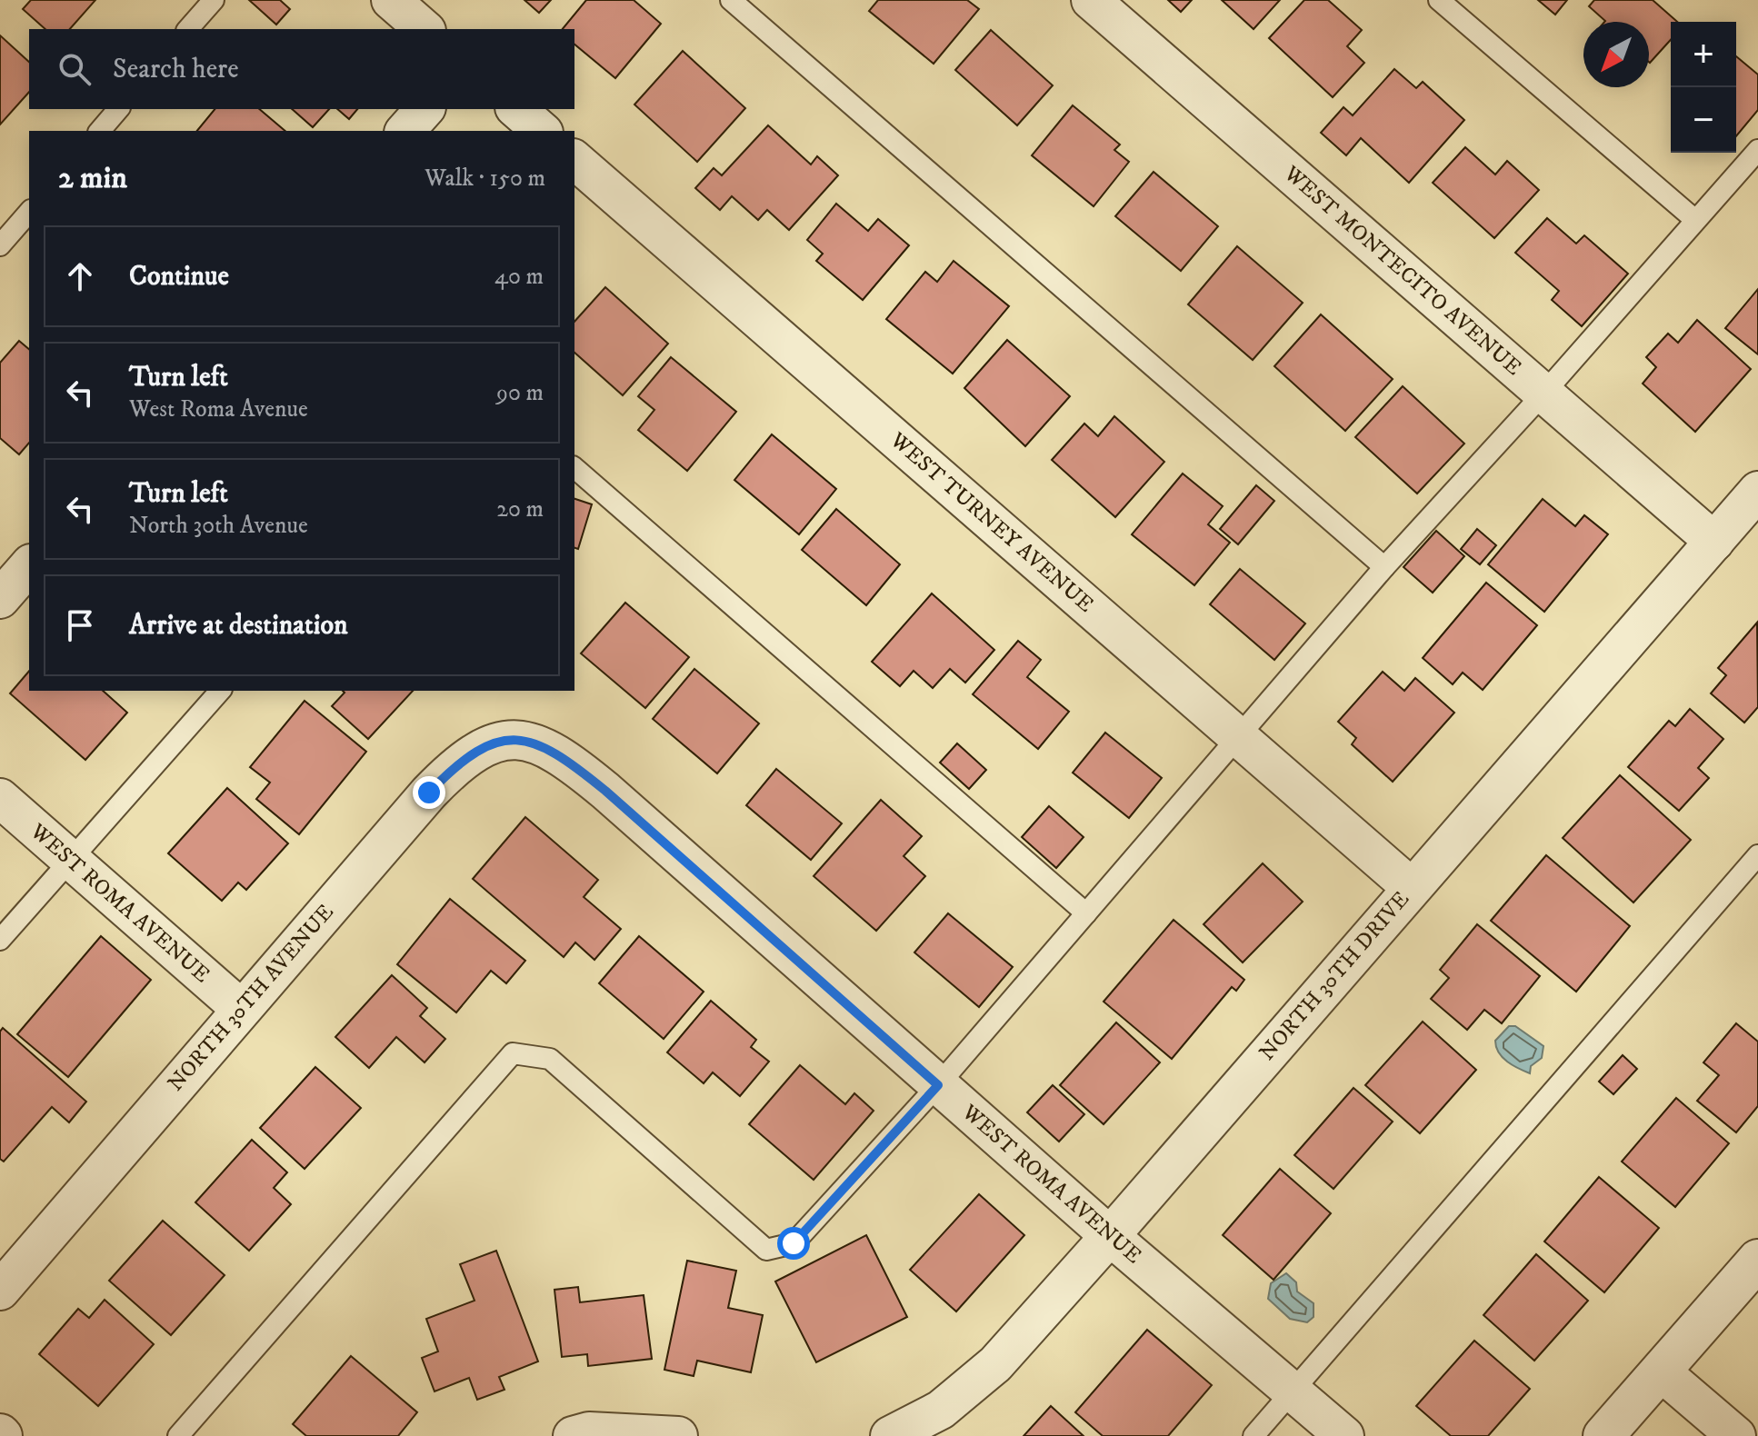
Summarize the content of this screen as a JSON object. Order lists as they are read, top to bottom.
{
  "streets": {
    "street": [
      "WEST MONTECITO AVENUE",
      "WEST TURNEY AVENUE",
      "WEST ROMA AVENUE",
      "NORTH 30TH DRIVE",
      "NORTH 30TH AVENUE"
    ]
  },
  "crossings": [
    ["WEST MONTECITO AVENUE", "NORTH 30TH DRIVE"],
    ["WEST TURNEY AVENUE", "NORTH 30TH DRIVE"],
    ["WEST ROMA AVENUE", "NORTH 30TH DRIVE"],
    ["WEST ROMA AVENUE", "NORTH 30TH AVENUE"]
  ],
  "north": "bottom left",
  "page": {
    "map_buttons": ["+", "−"],
    "search": "Search here",
    "heading": ["2 min", "Walk · 150 m"],
    "list": [
      ["Continue", "40 m"],
      ["Turn left", "West Roma Avenue", "90 m"],
      ["Turn left", "North 30th Avenue", "20 m"],
      "Arrive at destination"
    ]
  }
}
